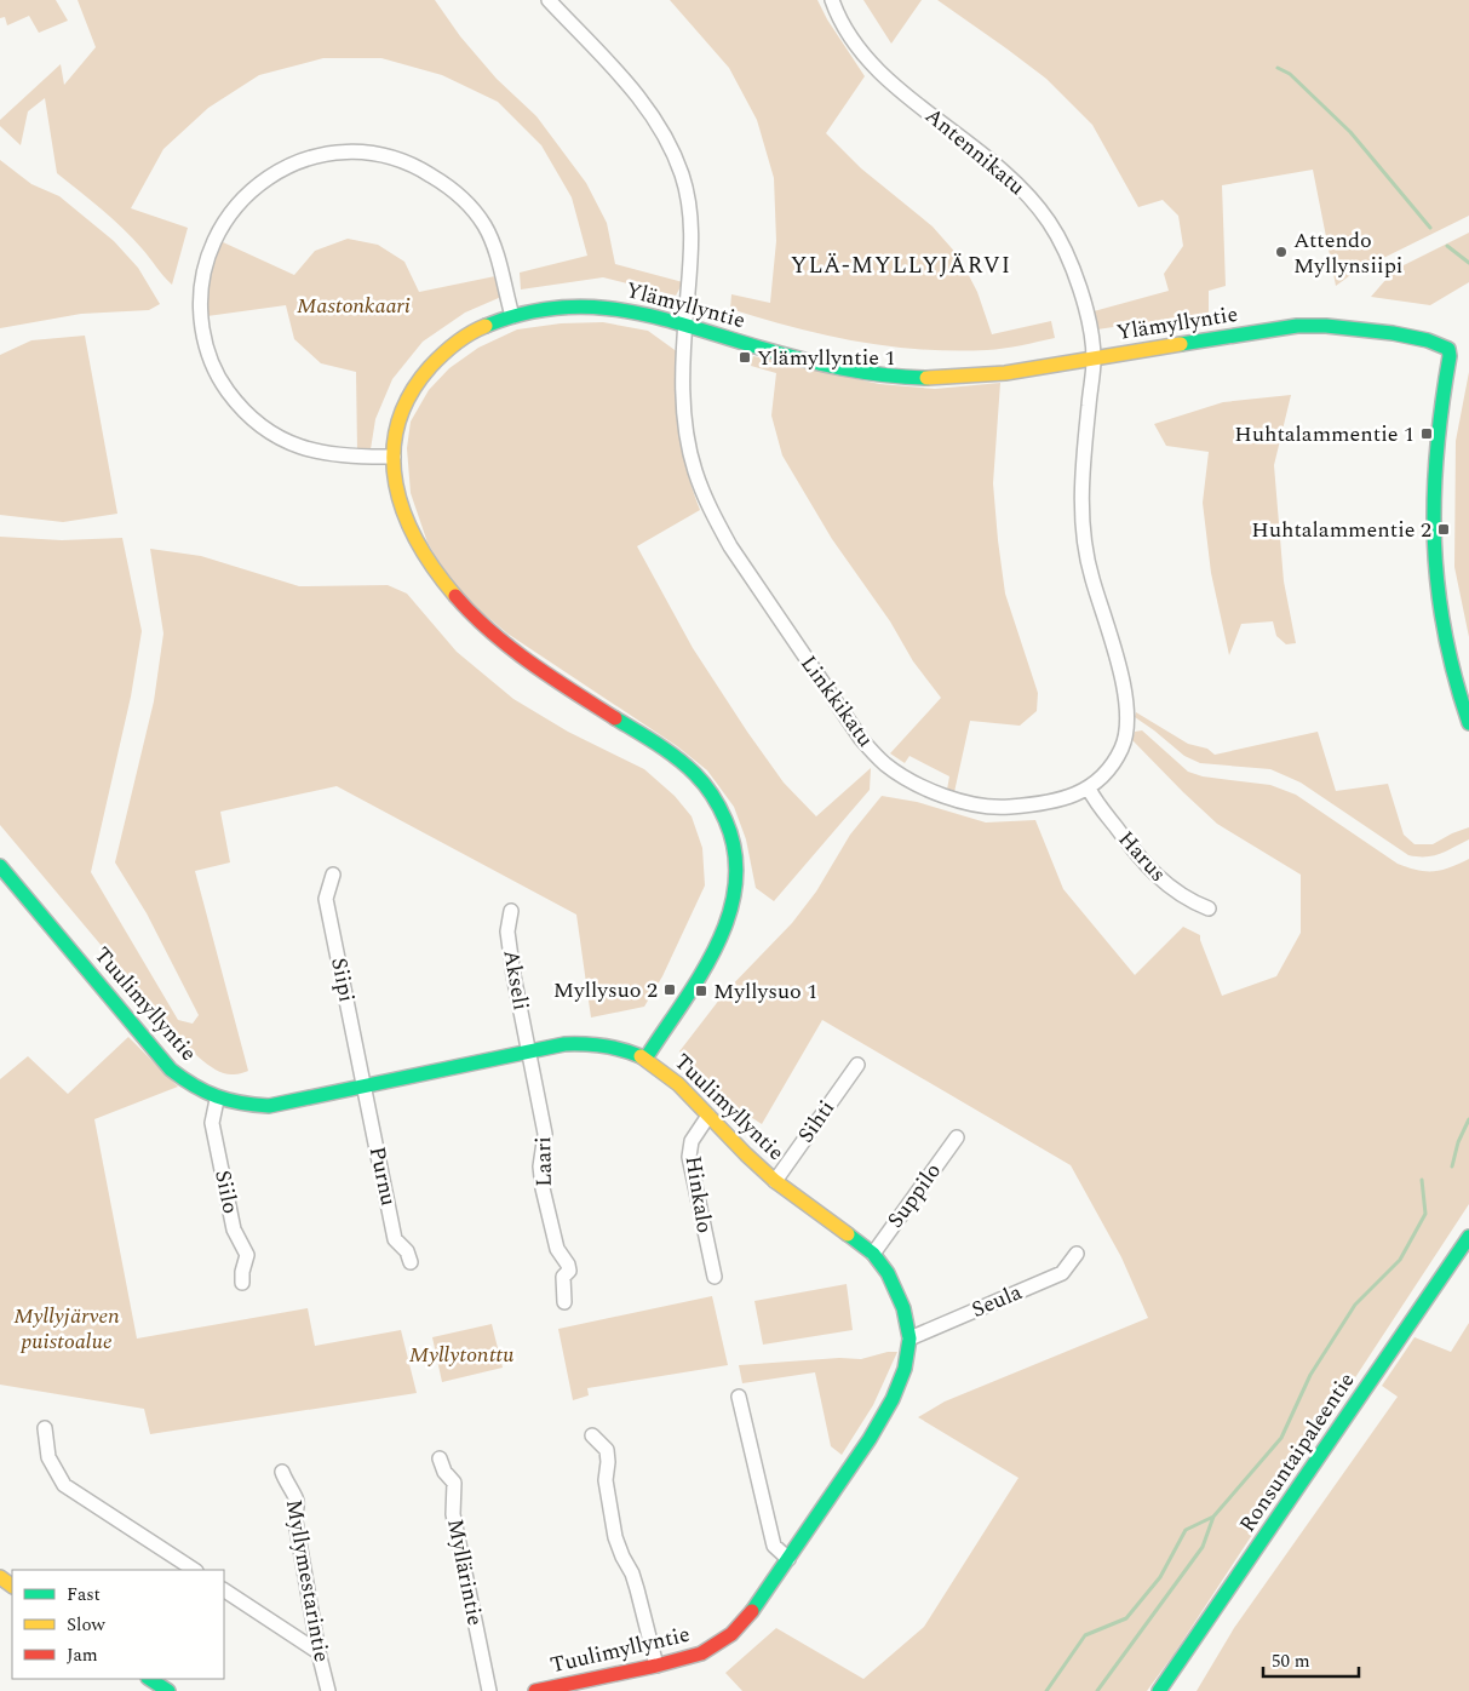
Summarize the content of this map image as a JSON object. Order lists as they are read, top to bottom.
{
  "streets": {
    "street": [
      "Antennikatu",
      "Ylämyllyntie",
      "Linkkikatu",
      "Harus",
      "Siipi",
      "Akseli",
      "Tuulimyllyntie",
      "Sihti",
      "Laari",
      "Purnu",
      "Siilo",
      "Hinkalo",
      "Suppilo",
      "Seula",
      "Ronsuntaipaleentie",
      "Myllärintie",
      "Myllymestarintie"
    ]
  },
  "crossings": [
    ["Antennikatu", "Ylämyllyntie"],
    ["Antennikatu", "Linkkikatu"],
    ["Ylämyllyntie", "Linkkikatu"],
    ["Ylämyllyntie", "Tuulimyllyntie"],
    ["Linkkikatu", "Harus"],
    ["Siipi", "Tuulimyllyntie"],
    ["Siipi", "Purnu"],
    ["Akseli", "Tuulimyllyntie"],
    ["Akseli", "Laari"],
    ["Tuulimyllyntie", "Sihti"],
    ["Tuulimyllyntie", "Laari"],
    ["Tuulimyllyntie", "Purnu"],
    ["Tuulimyllyntie", "Siilo"],
    ["Tuulimyllyntie", "Hinkalo"],
    ["Tuulimyllyntie", "Suppilo"],
    ["Tuulimyllyntie", "Seula"]
  ],
  "districts": ["YLÄ-MYLLYJÄRVI"],
  "parks": ["Mastonkaari", "Myllyjärven puistoalue", "Myllytonttu"],
  "places": {
    "other": ["Attendo Myllynsiipi"],
    "transit": [
      "Ylämyllyntie 1",
      "Huhtalammentie 1",
      "Huhtalammentie 2",
      "Myllysuo 2",
      "Myllysuo 1"
    ]
  },
  "legend": ["Fast", "Slow", "Jam"],
  "scale_bar": "50 m"
}
